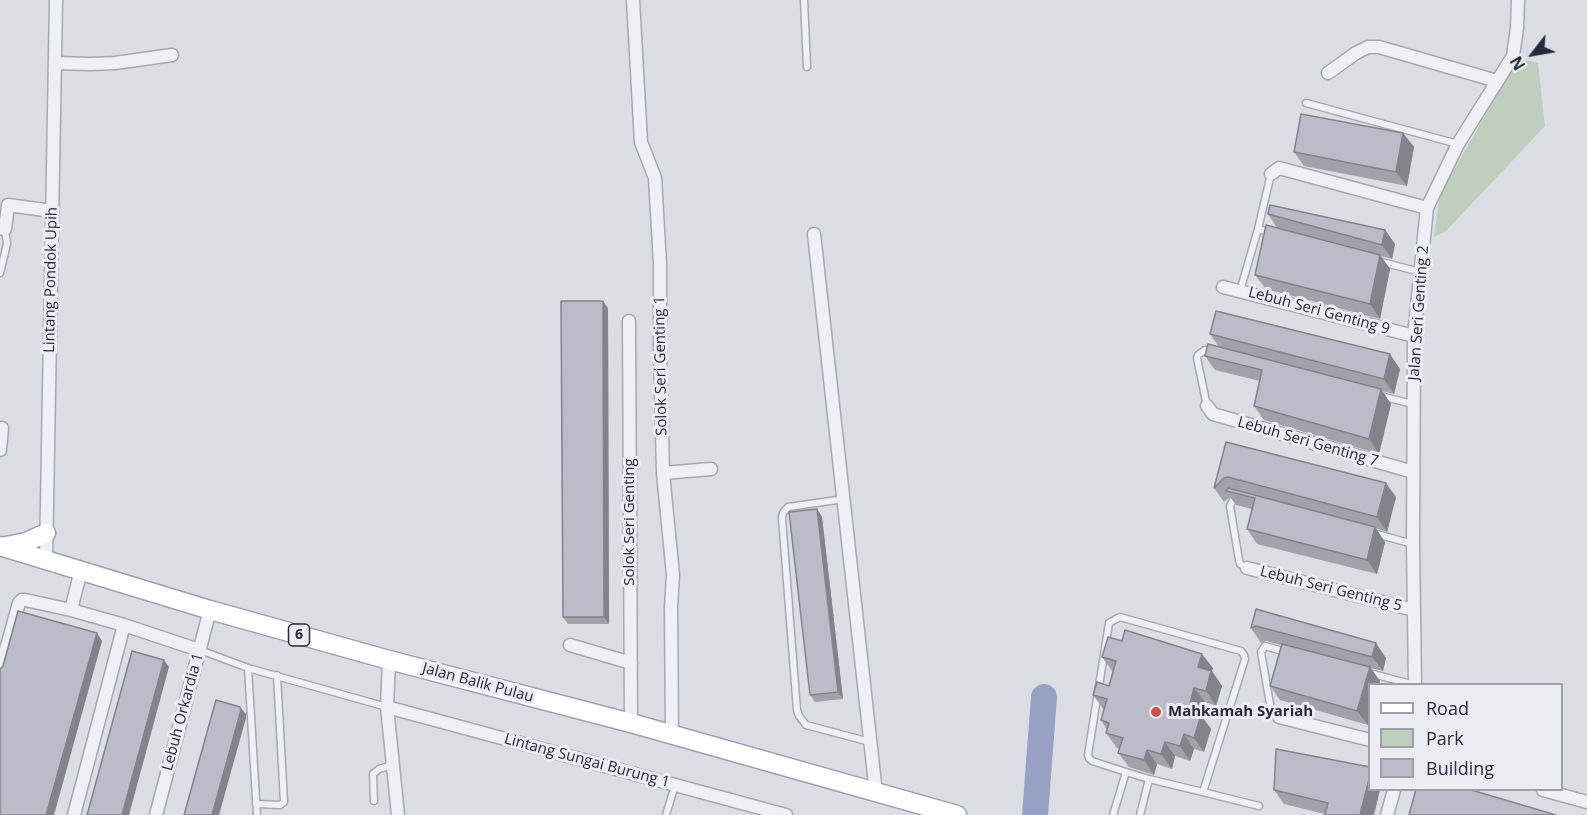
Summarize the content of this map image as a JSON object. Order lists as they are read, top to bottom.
{
  "streets": {
    "main road": ["6", "Jalan Balik Pulau"],
    "street": [
      "Lintang Pondok Upih",
      "Lebuh Seri Genting 9",
      "Jalan Seri Genting 2",
      "Solok Seri Genting 1",
      "Lebuh Seri Genting 7",
      "Solok Seri Genting",
      "Lebuh Seri Genting 5",
      "Lebuh Orkardia 1",
      "Lintang Sungai Burung 1"
    ]
  },
  "crossings": [
    ["Lintang Pondok Upih", "Jalan Balik Pulau"],
    ["Lebuh Seri Genting 9", "Jalan Seri Genting 2"],
    ["Jalan Seri Genting 2", "Lebuh Seri Genting 7"],
    ["Jalan Seri Genting 2", "Lebuh Seri Genting 5"],
    ["Solok Seri Genting 1", "Jalan Balik Pulau"],
    ["Solok Seri Genting", "Jalan Balik Pulau"],
    ["Jalan Balik Pulau", "Lebuh Orkardia 1"]
  ],
  "places": ["Mahkamah Syariah"],
  "legend": ["Road", "Park", "Building"],
  "north": "bottom left"
}
